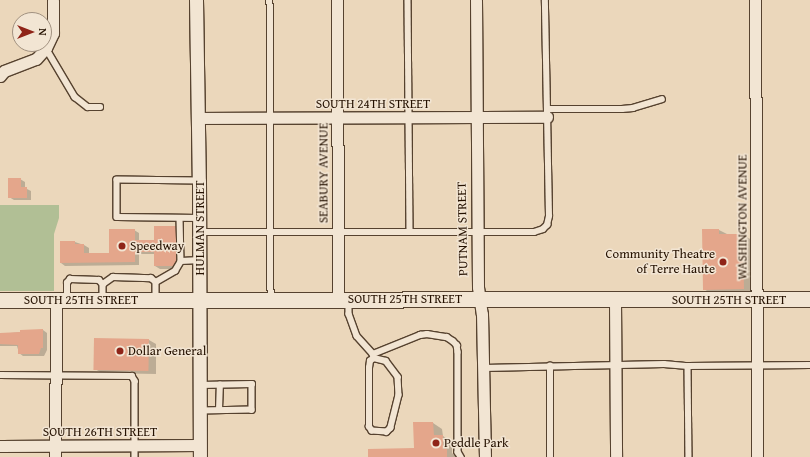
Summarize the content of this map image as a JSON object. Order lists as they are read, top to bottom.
{
  "streets": {
    "main road": ["SOUTH 25TH STREET"],
    "street": [
      "SOUTH 24TH STREET",
      "SEABURY AVENUE",
      "WASHINGTON AVENUE",
      "HULMAN STREET",
      "PUTNAM STREET",
      "SOUTH 26TH STREET"
    ]
  },
  "crossings": [
    ["SOUTH 24TH STREET", "SEABURY AVENUE"],
    ["SOUTH 24TH STREET", "HULMAN STREET"],
    ["SOUTH 24TH STREET", "PUTNAM STREET"],
    ["SEABURY AVENUE", "SOUTH 25TH STREET"],
    ["WASHINGTON AVENUE", "SOUTH 25TH STREET"],
    ["HULMAN STREET", "SOUTH 25TH STREET"],
    ["HULMAN STREET", "SOUTH 26TH STREET"],
    ["PUTNAM STREET", "SOUTH 25TH STREET"]
  ],
  "places": [
    "Speedway",
    "Community Theatre of Terre Haute",
    "Dollar General",
    "Peddle Park"
  ],
  "north": "right"
}
